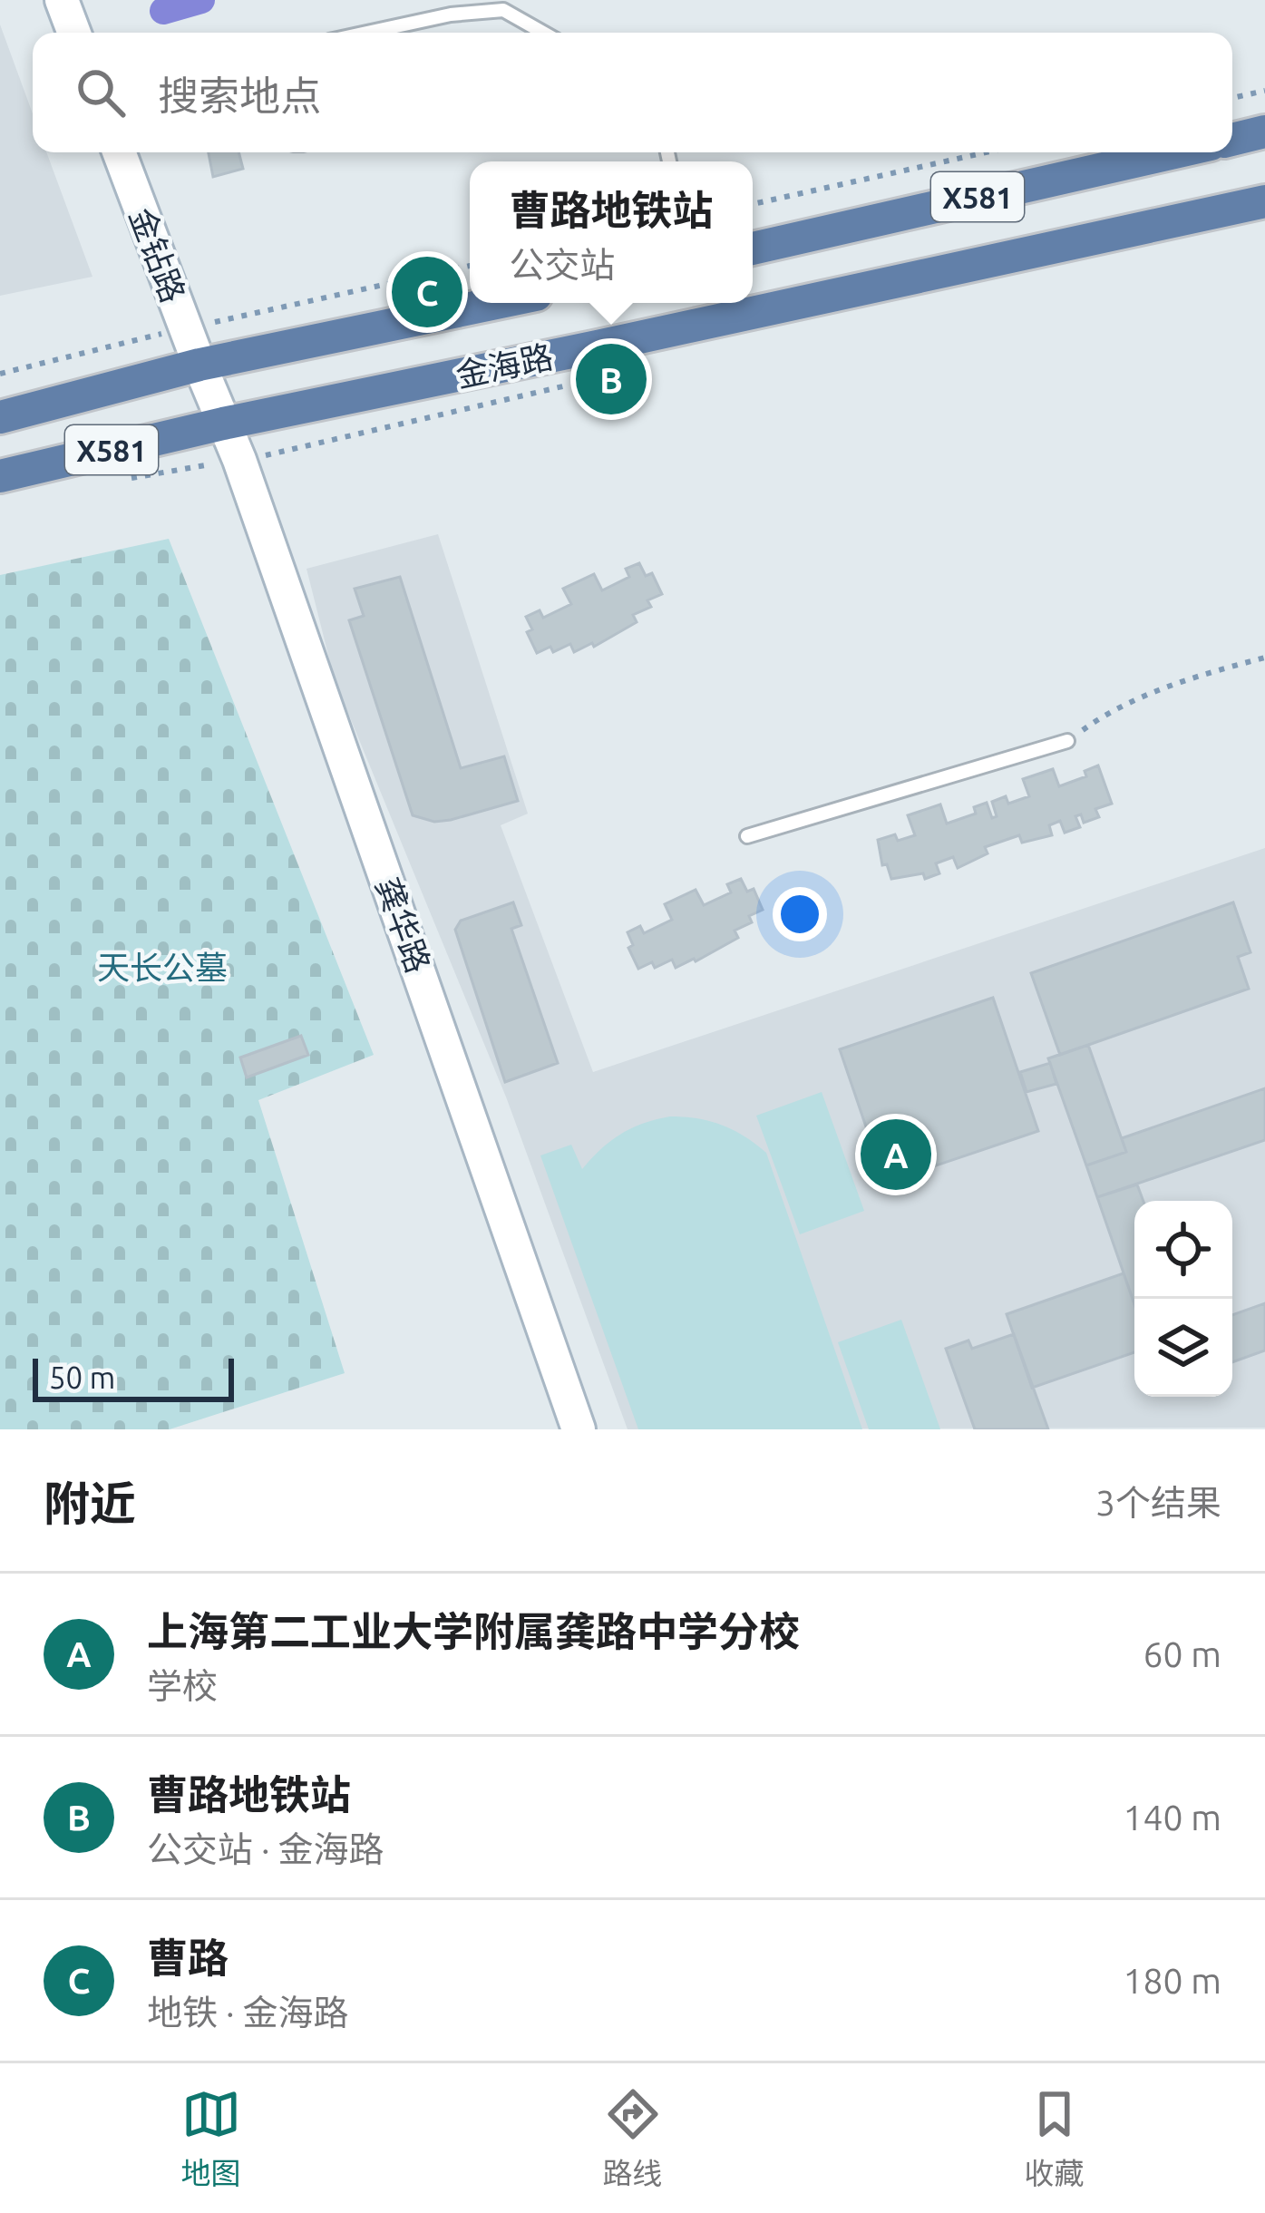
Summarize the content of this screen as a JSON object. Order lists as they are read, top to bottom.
{
  "streets": {
    "main road": ["X581", "金海路"],
    "street": ["金钻路", "龚华路"]
  },
  "crossings": [
    ["金钻路", "金海路"],
    ["金钻路", "龚华路"],
    ["金海路", "龚华路"]
  ],
  "parks": ["天长公墓"],
  "scale_bar": "50 m",
  "page": {
    "search": "搜索地点",
    "popup": ["曹路地铁站", "公交站"],
    "pins": ["C", "B", "A"],
    "scale": "50 m",
    "heading": ["附近", "3个结果"],
    "list": [
      {
        "mark": "A",
        "name": "上海第二工业大学附属龚路中学分校",
        "note": "学校",
        "value": "60 m"
      },
      {
        "mark": "B",
        "name": "曹路地铁站",
        "note": "公交站 · 金海路",
        "value": "140 m"
      },
      {
        "mark": "C",
        "name": "曹路",
        "note": "地铁 · 金海路",
        "value": "180 m"
      }
    ],
    "nav": ["地图", "路线", "收藏"]
  }
}
